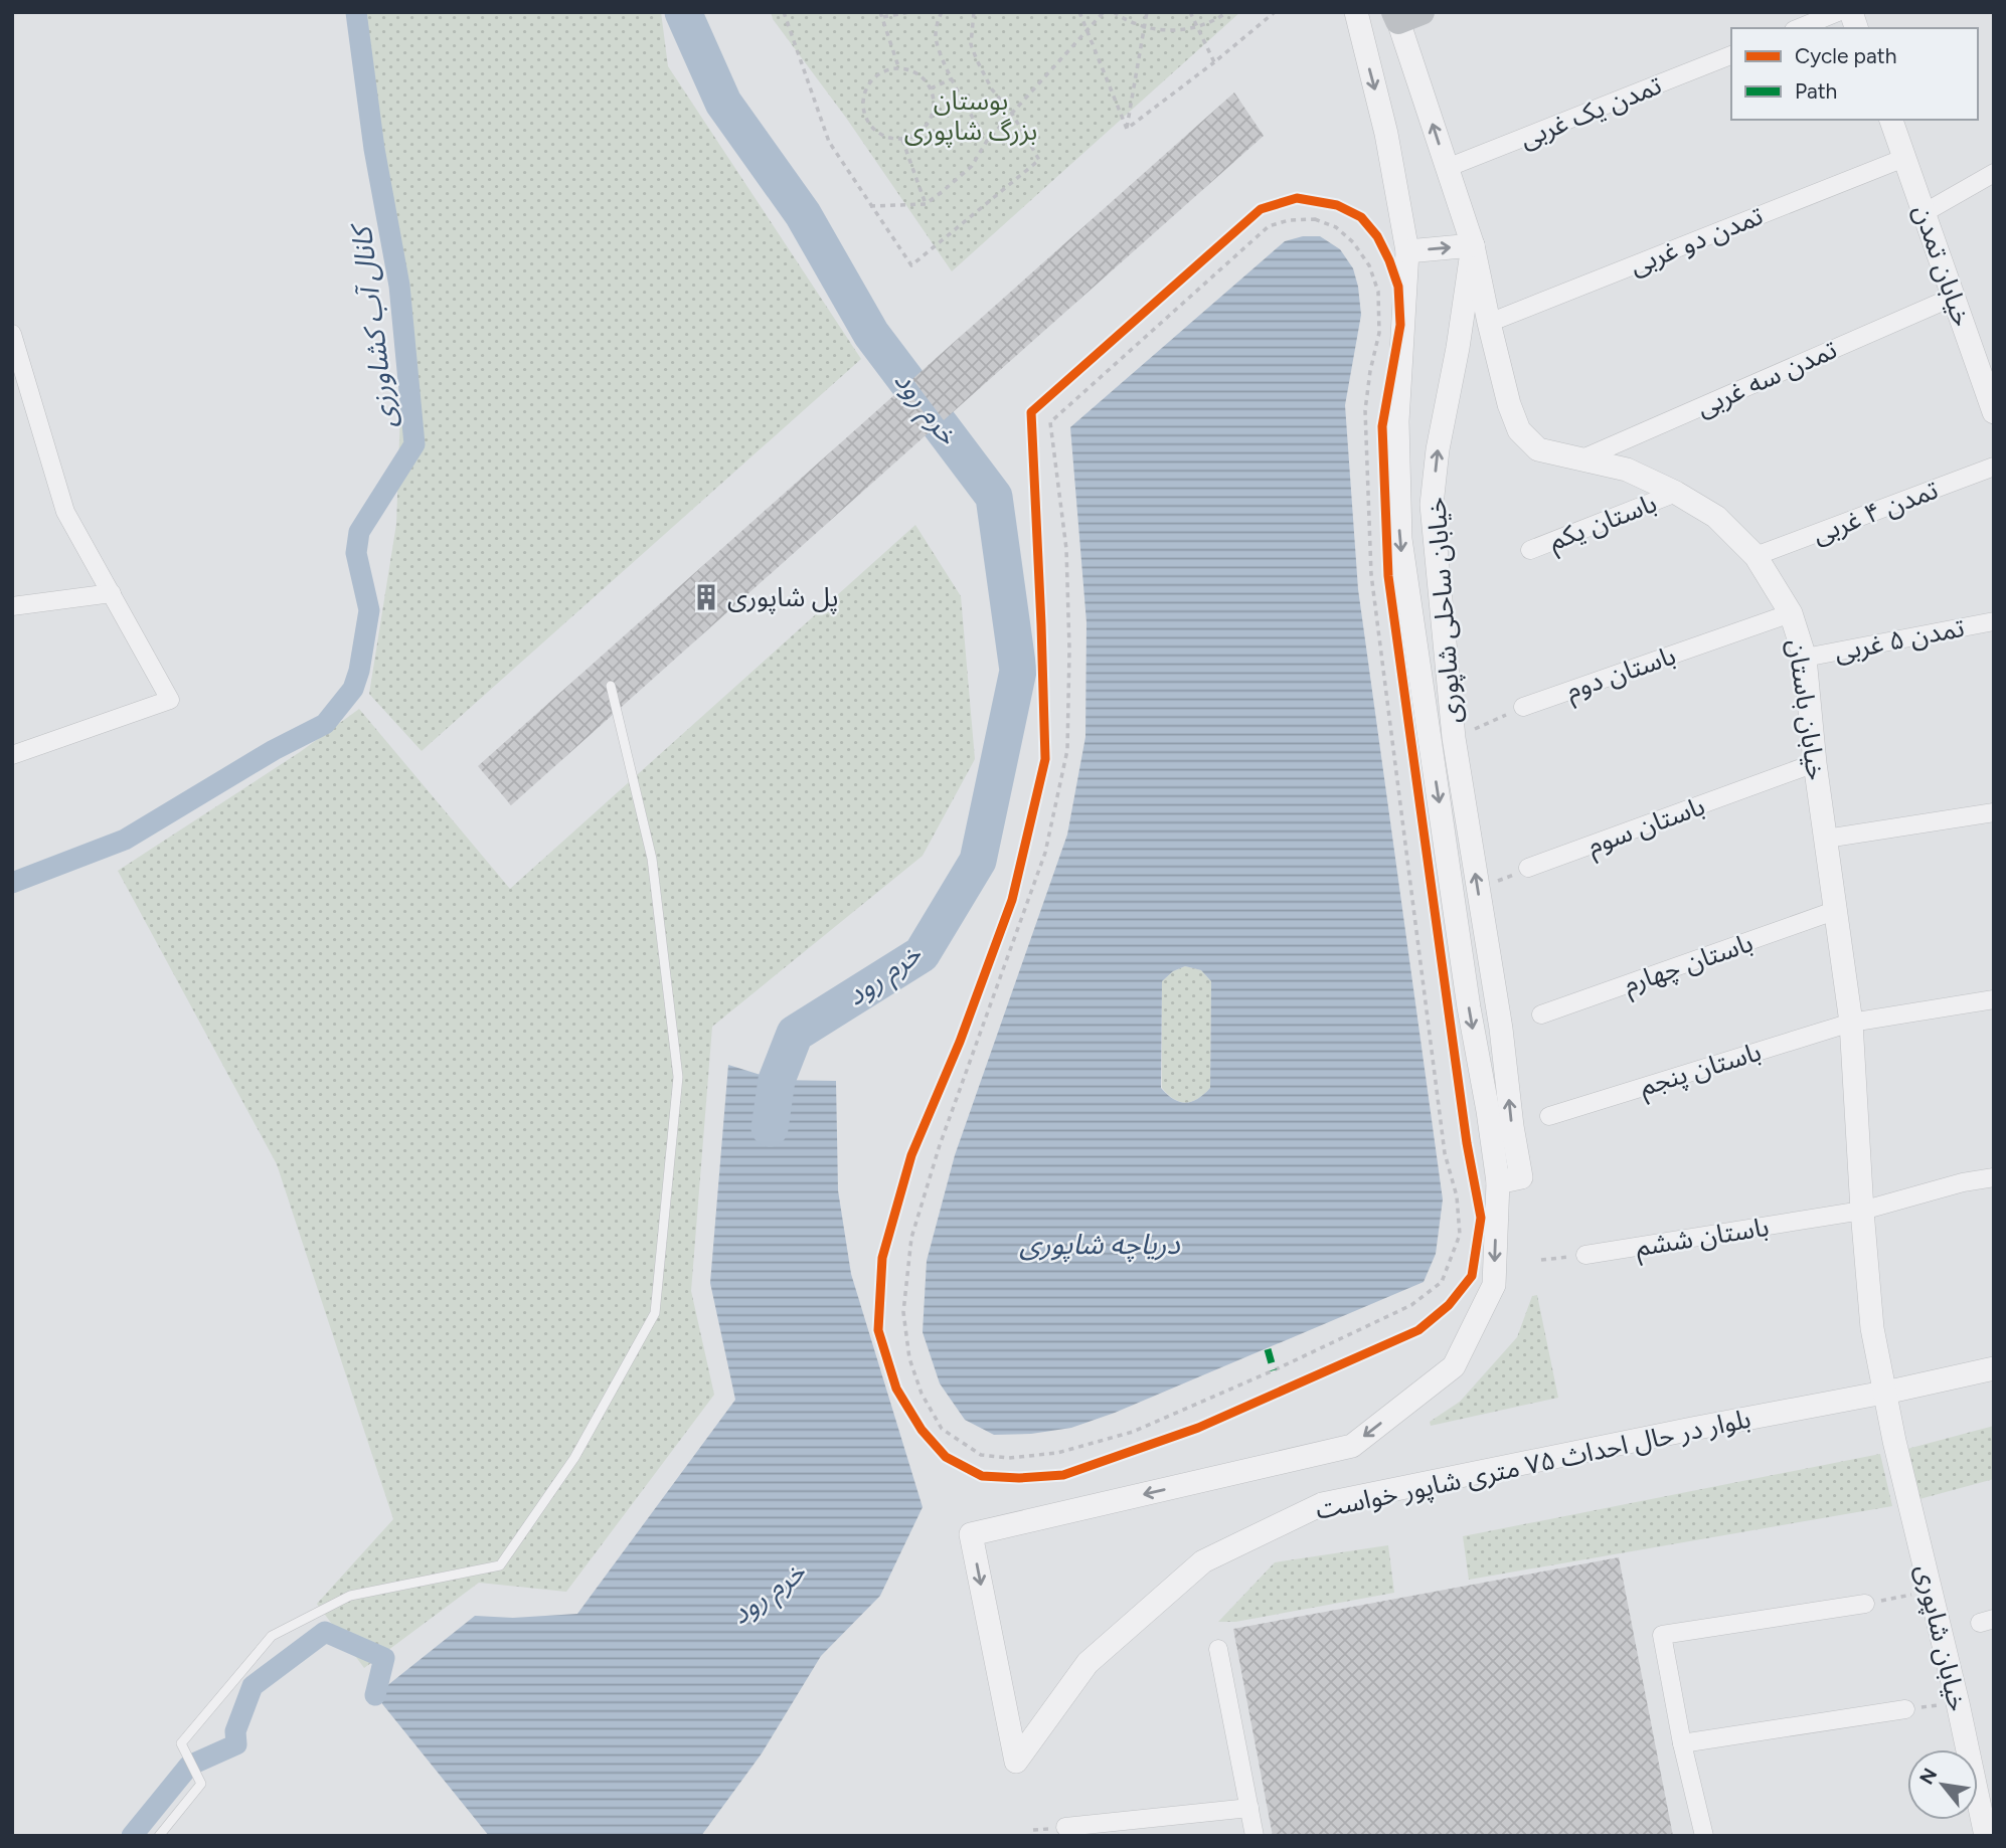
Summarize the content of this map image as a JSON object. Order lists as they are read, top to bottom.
{
  "streets": {
    "street": [
      "تمدن یک غربی",
      "تمدن دو غربی",
      "خیابان تمدن",
      "تمدن سه غربی",
      "تمدن ۴ غربی",
      "باستان یکم",
      "خیابان ساحلی شاپوری",
      "تمدن ۵ غربی",
      "باستان دوم",
      "خیابان باستان",
      "باستان سوم",
      "باستان چهارم",
      "باستان پنجم",
      "باستان ششم",
      "بلوار در حال احداث ۷۵ متری شاپور خواست",
      "خیابان شاپوری"
    ]
  },
  "crossings": [
    ["تمدن یک غربی", "خیابان ساحلی شاپوری"],
    ["تمدن دو غربی", "خیابان تمدن"],
    ["تمدن دو غربی", "خیابان باستان"],
    ["خیابان تمدن", "تمدن سه غربی"],
    ["تمدن سه غربی", "خیابان باستان"],
    ["تمدن ۴ غربی", "خیابان باستان"],
    ["باستان یکم", "خیابان باستان"],
    ["خیابان ساحلی شاپوری", "خیابان باستان"],
    ["خیابان ساحلی شاپوری", "بلوار در حال احداث ۷۵ متری شاپور خواست"],
    ["تمدن ۵ غربی", "خیابان باستان"],
    ["باستان دوم", "خیابان باستان"],
    ["خیابان باستان", "باستان سوم"],
    ["خیابان باستان", "باستان چهارم"],
    ["خیابان باستان", "باستان پنجم"],
    ["خیابان باستان", "باستان ششم"],
    ["خیابان باستان", "بلوار در حال احداث ۷۵ متری شاپور خواست"],
    ["خیابان باستان", "خیابان شاپوری"],
    ["بلوار در حال احداث ۷۵ متری شاپور خواست", "خیابان شاپوری"]
  ],
  "water": ["کانال آب کشاورزی", "خرم رود", "دریاچه شاپوری"],
  "parks": ["بوستان بزرگ شاپوری"],
  "places": {
    "building": ["پل شاپوری"]
  },
  "legend": ["Cycle path", "Path"],
  "north": "top left"
}
